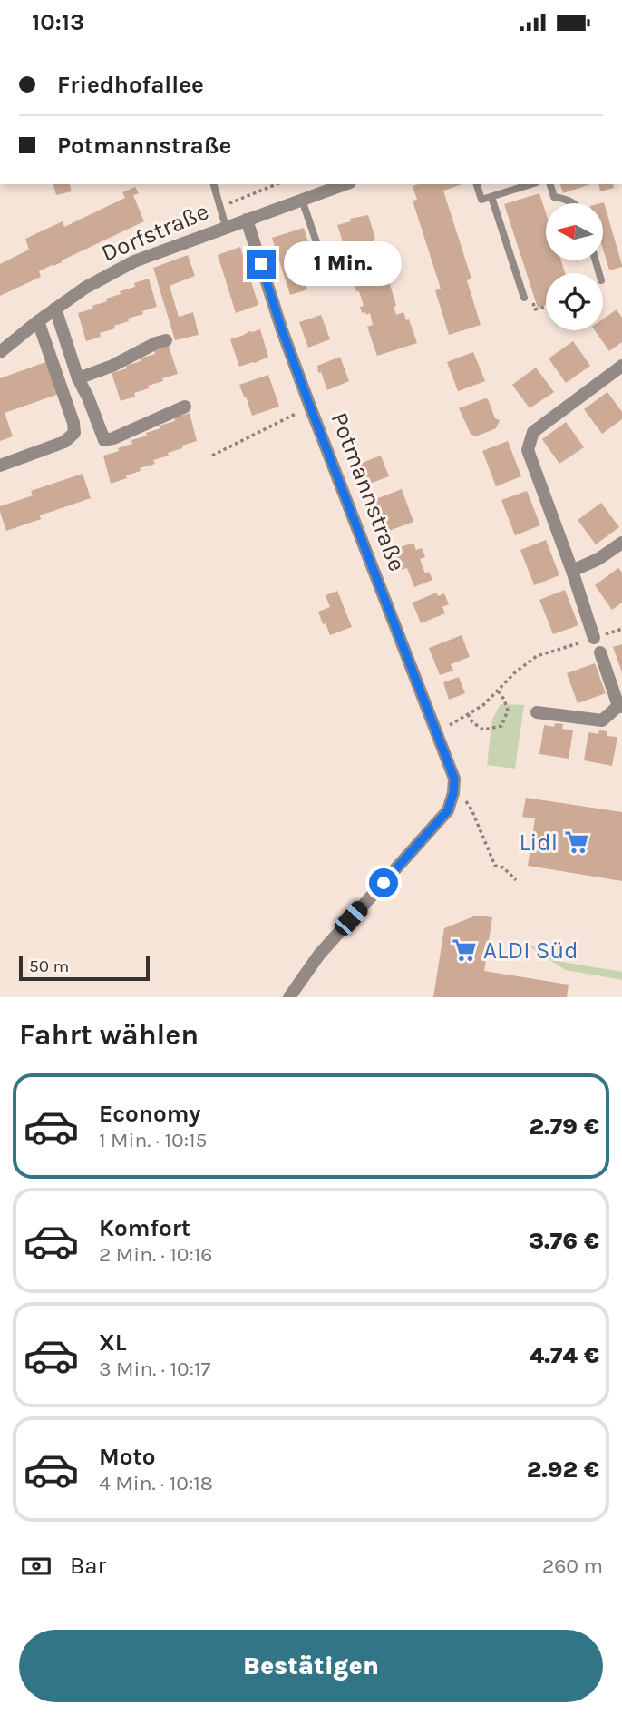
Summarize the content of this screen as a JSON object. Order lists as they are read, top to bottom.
{
  "streets": {
    "street": ["Dorfstraße", "Potmannstraße"]
  },
  "crossings": [
    ["Dorfstraße", "Potmannstraße"]
  ],
  "places": {
    "supermarket": ["Lidl", "ALDI Süd"]
  },
  "scale_bar": "50 m",
  "north": "left",
  "page": {
    "status": "10:13",
    "banner": ["Friedhofallee", "Potmannstraße"],
    "bubble": "1 Min.",
    "scale": "50 m",
    "heading": "Fahrt wählen",
    "list": [
      {
        "name": "Economy",
        "note": "1 Min. · 10:15",
        "value": "2.79 €"
      },
      {
        "name": "Komfort",
        "note": "2 Min. · 10:16",
        "value": "3.76 €"
      },
      {
        "name": "XL",
        "note": "3 Min. · 10:17",
        "value": "4.74 €"
      },
      {
        "name": "Moto",
        "note": "4 Min. · 10:18",
        "value": "2.92 €"
      }
    ],
    "pay": ["Bar", "260 m"],
    "buttons": "Bestätigen"
  }
}
